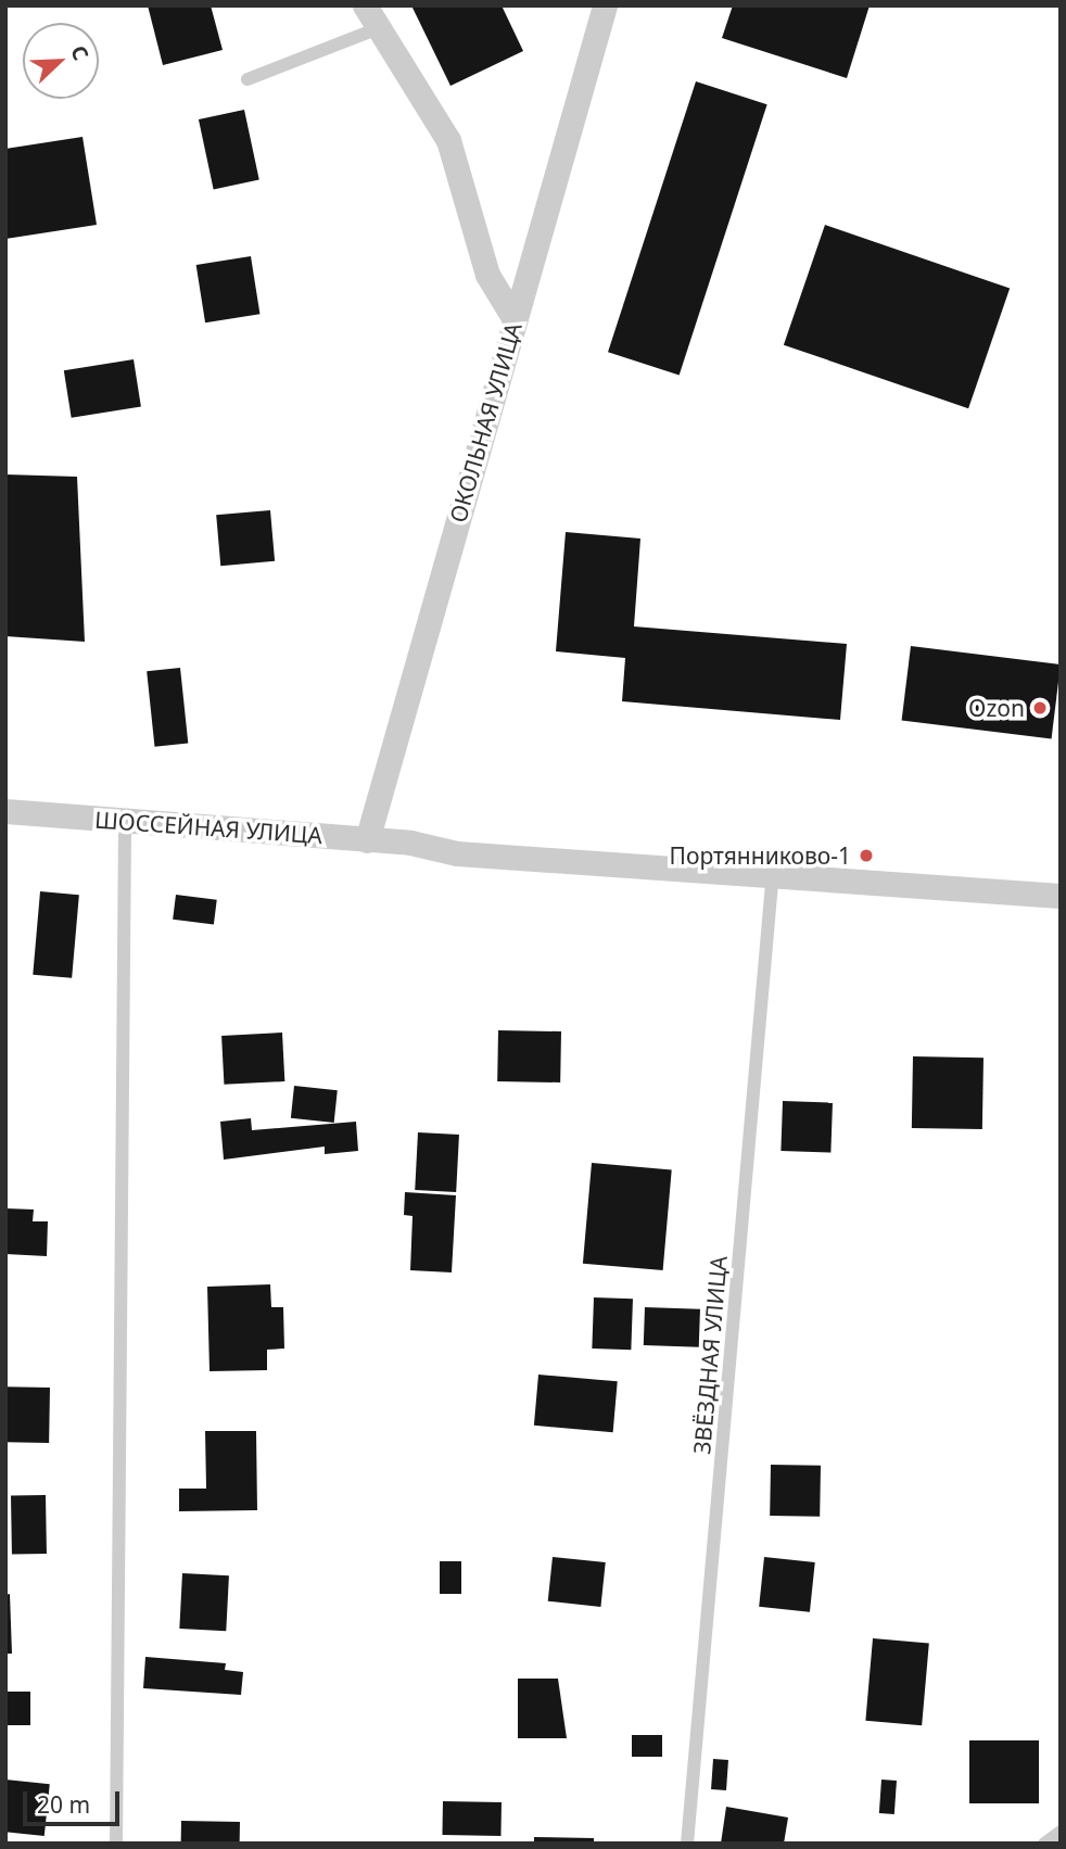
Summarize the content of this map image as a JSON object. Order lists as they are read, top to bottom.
{
  "streets": {
    "street": ["ОКОЛЬНАЯ УЛИЦА", "ШОССЕЙНАЯ УЛИЦА"],
    "lane": ["ЗВЁЗДНАЯ УЛИЦА"]
  },
  "crossings": [
    ["ОКОЛЬНАЯ УЛИЦА", "ШОССЕЙНАЯ УЛИЦА"],
    ["ШОССЕЙНАЯ УЛИЦА", "ЗВЁЗДНАЯ УЛИЦА"]
  ],
  "places": ["Ozon", "Портянниково-1"],
  "scale_bar": "20 m",
  "north": "top right"
}
